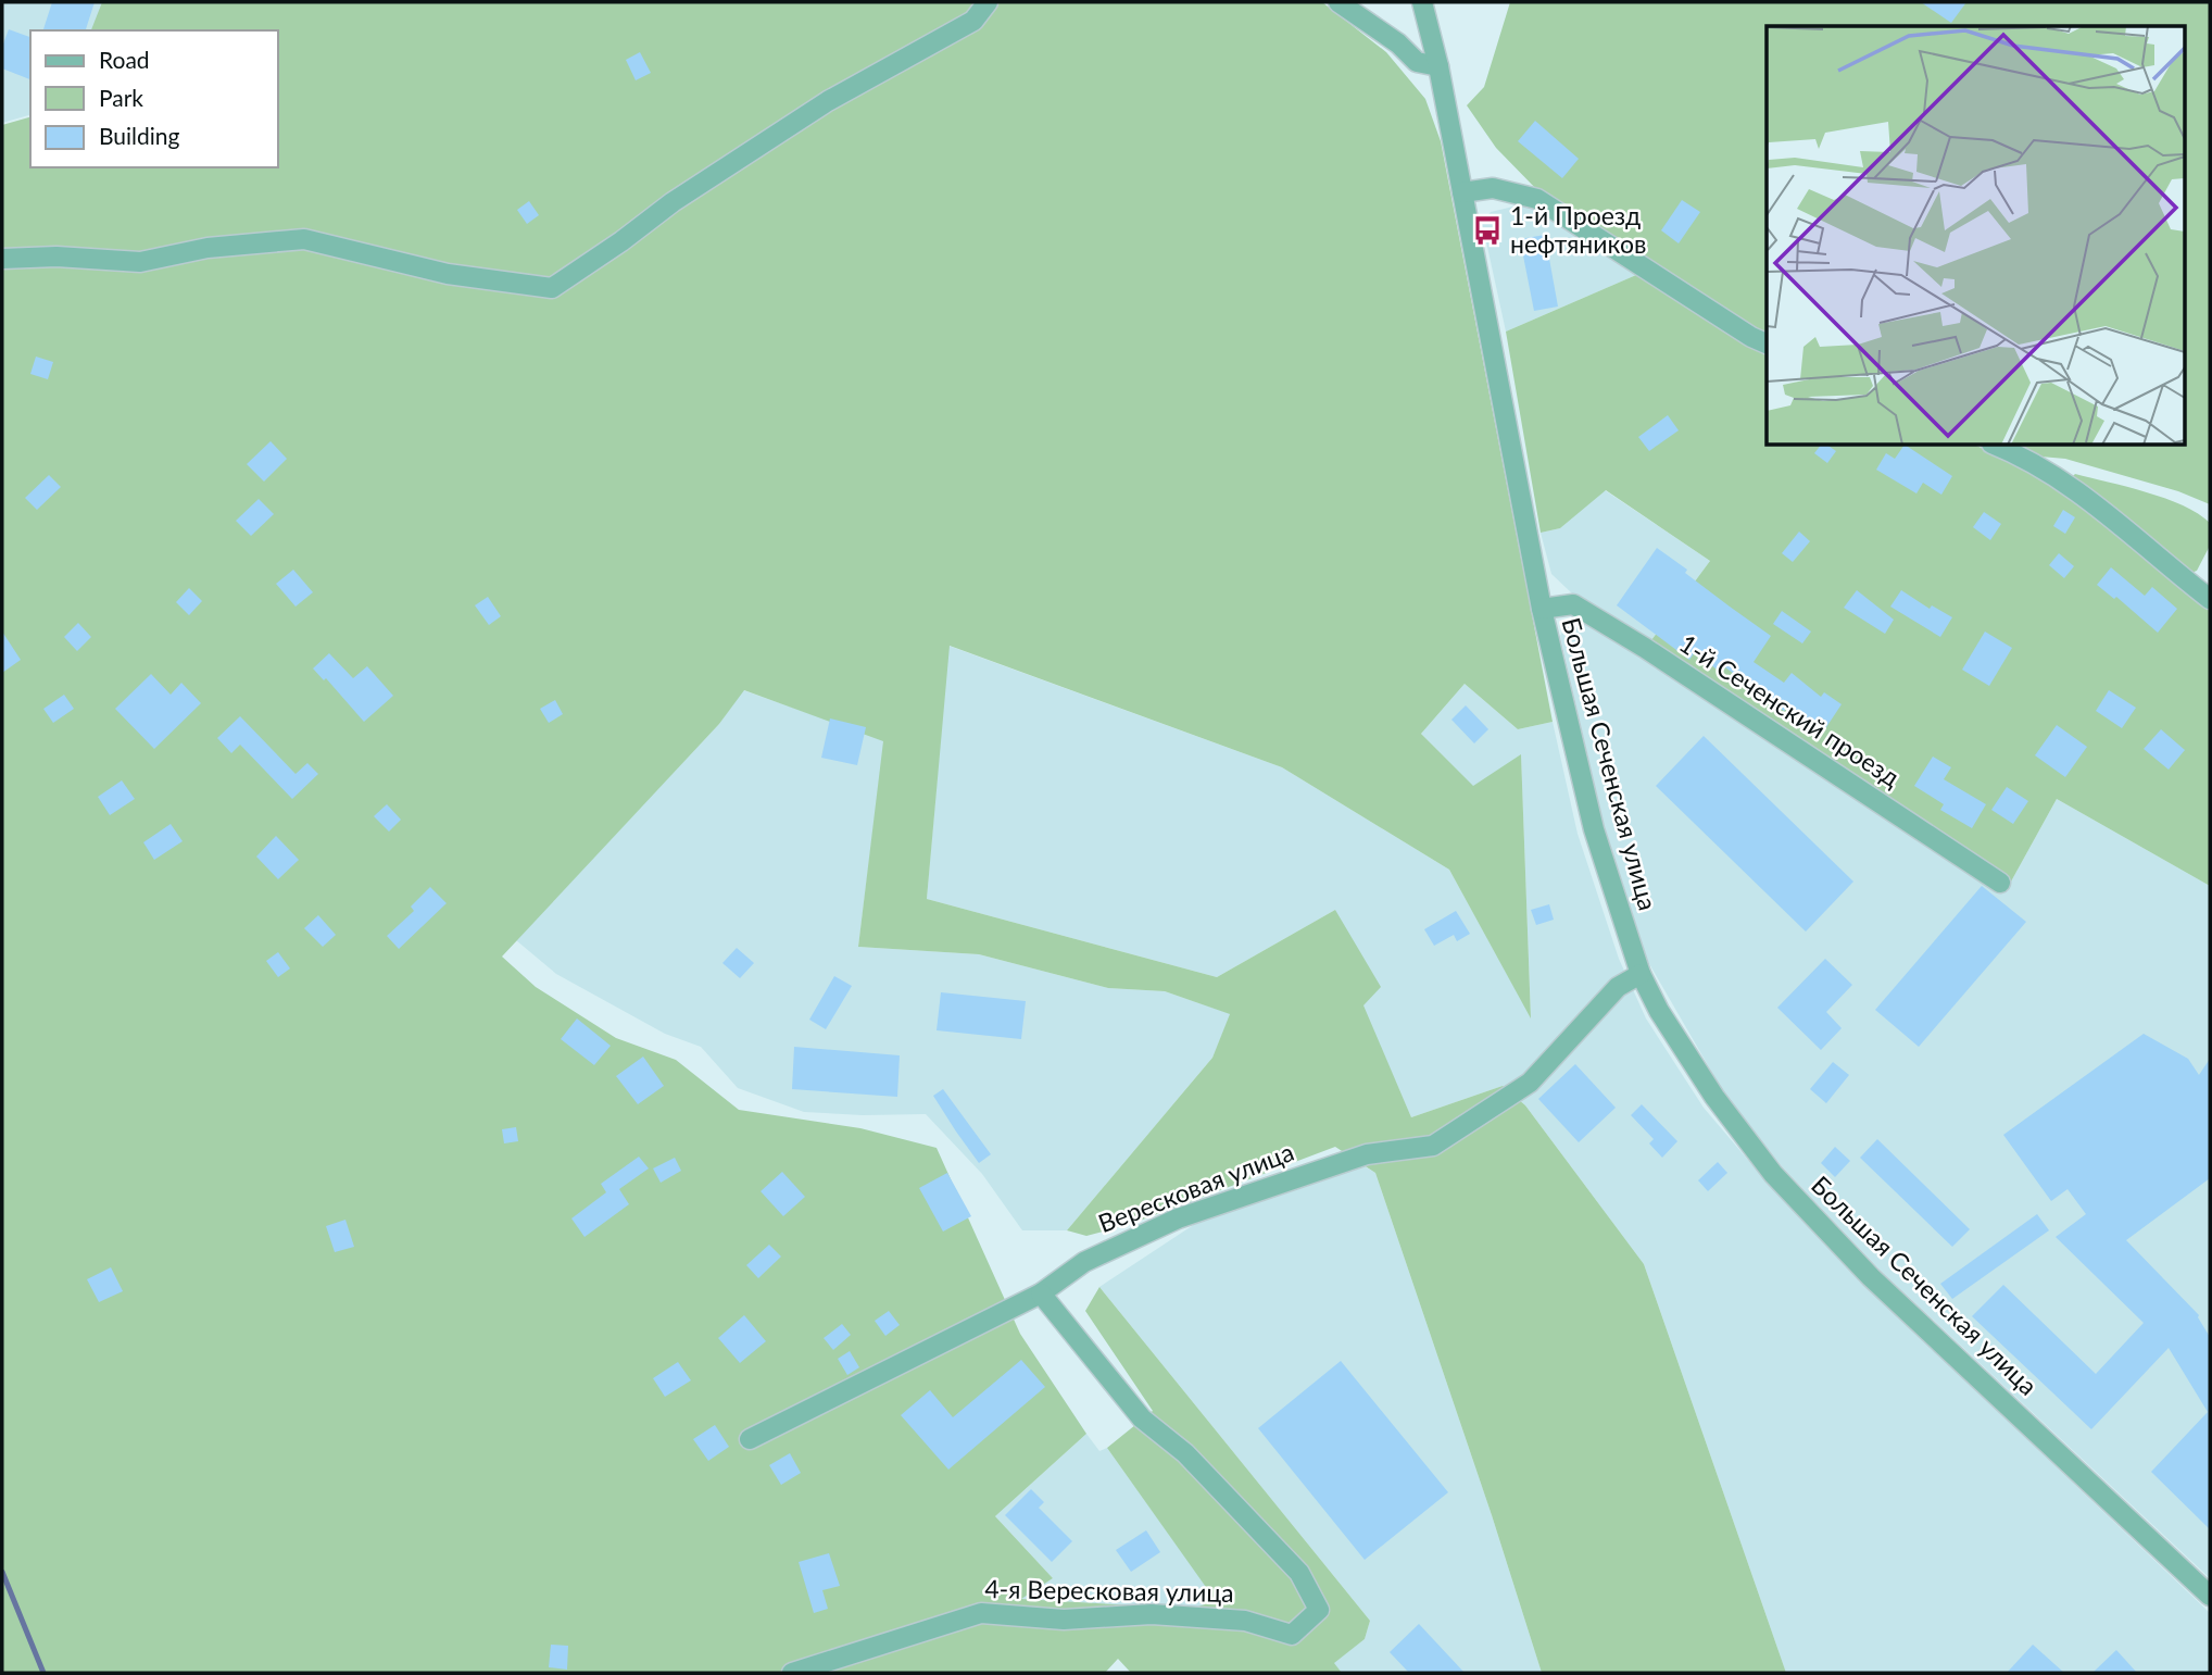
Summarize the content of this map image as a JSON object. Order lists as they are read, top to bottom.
{
  "streets": {
    "street": [
      "1-й Сеченский проезд",
      "Большая Сеченская улица",
      "Вересковая улица",
      "4-я Вересковая улица"
    ]
  },
  "crossings": [
    ["1-й Сеченский проезд", "Большая Сеченская улица"],
    ["Большая Сеченская улица", "Вересковая улица"],
    ["Вересковая улица", "4-я Вересковая улица"]
  ],
  "places": {
    "bus stop": ["1-й Проезд нефтяников"]
  },
  "legend": ["Road", "Park", "Building"]
}
